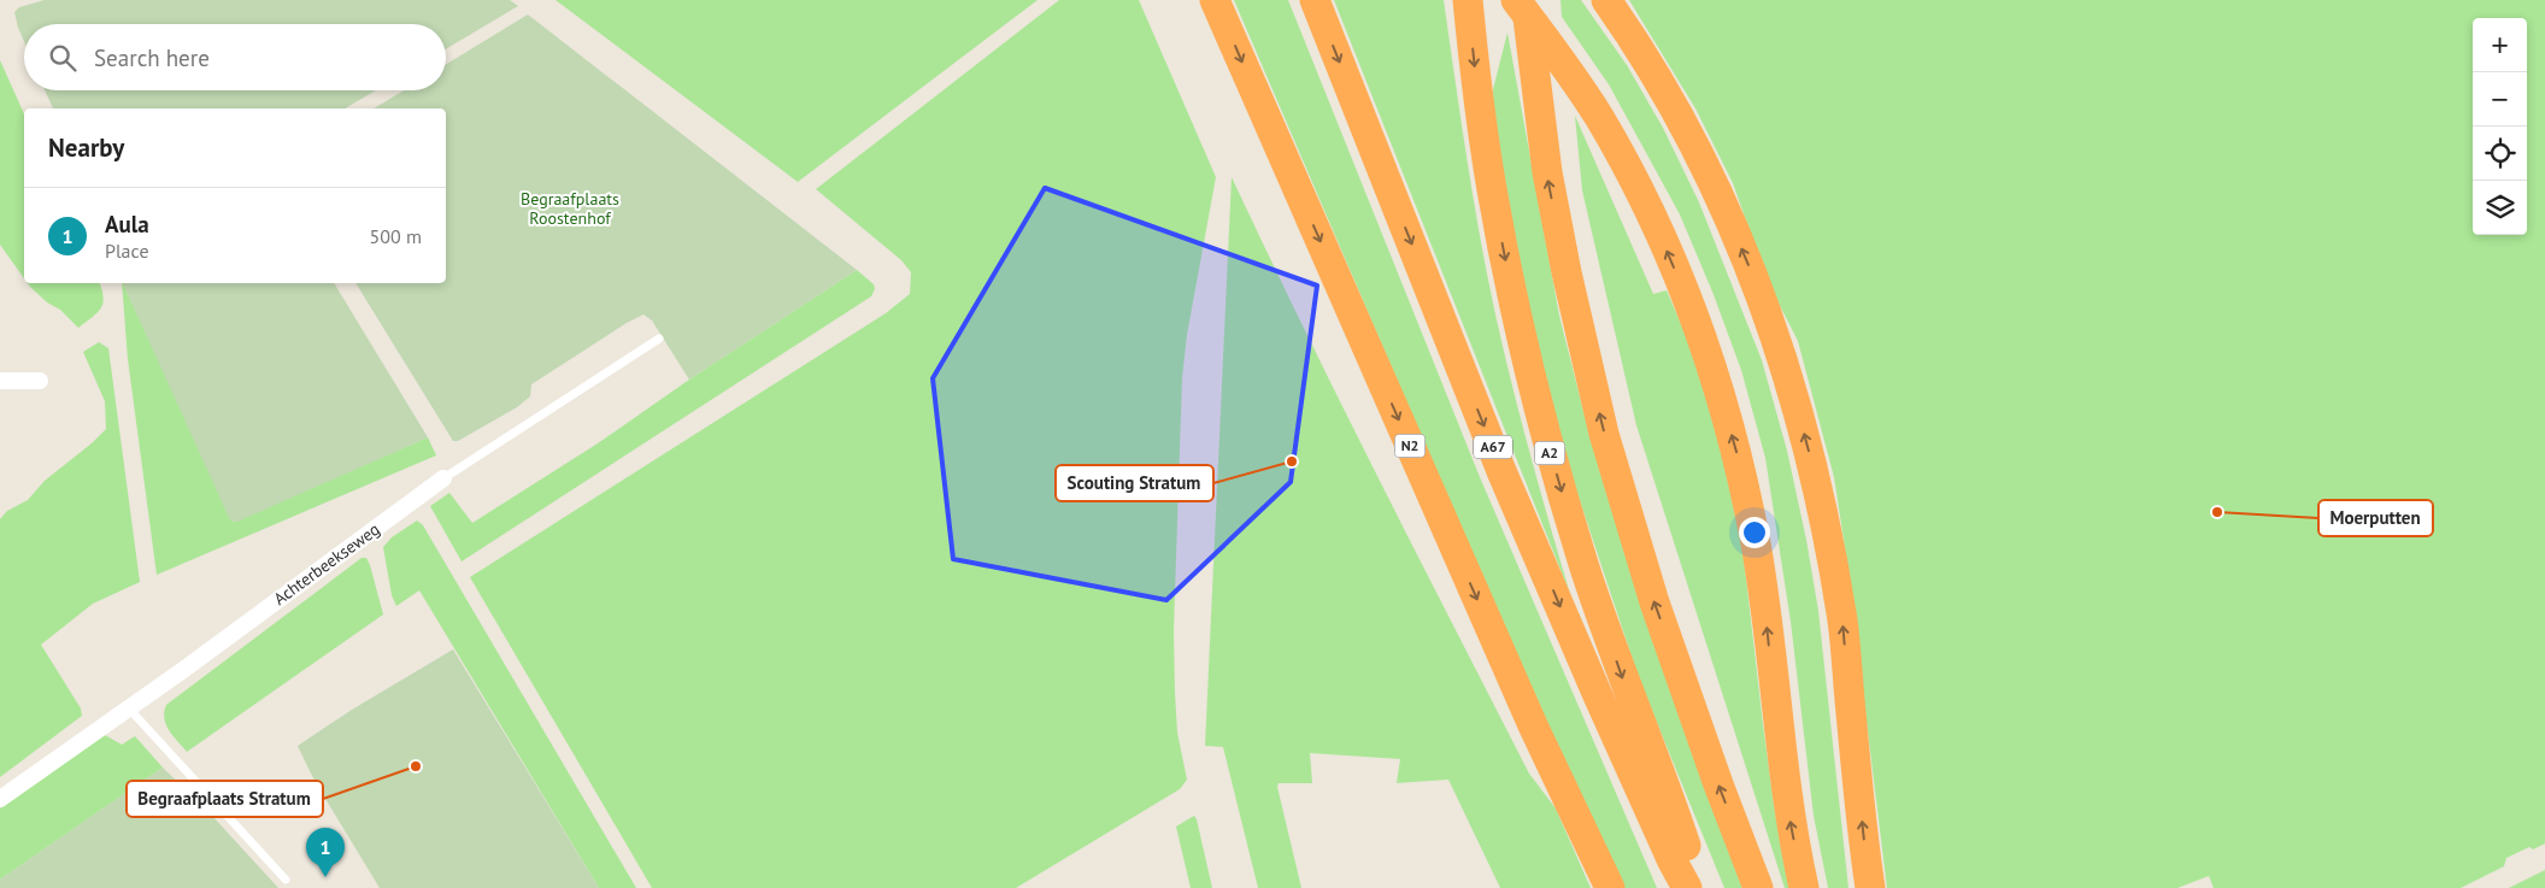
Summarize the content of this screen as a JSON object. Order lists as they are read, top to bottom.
{
  "streets": {
    "highway": ["N2", "A67", "A2"],
    "street": ["Achterbeekseweg"]
  },
  "parks": ["Begraafplaats Roostenhof"],
  "places": ["Scouting Stratum", "Moerputten", "Begraafplaats Stratum"],
  "page": {
    "map_buttons": ["+", "−"],
    "search": "Search here",
    "heading": "Nearby",
    "list": [
      {
        "mark": "1",
        "name": "Aula",
        "note": "Place",
        "value": "500 m"
      }
    ],
    "pins": "1"
  }
}
